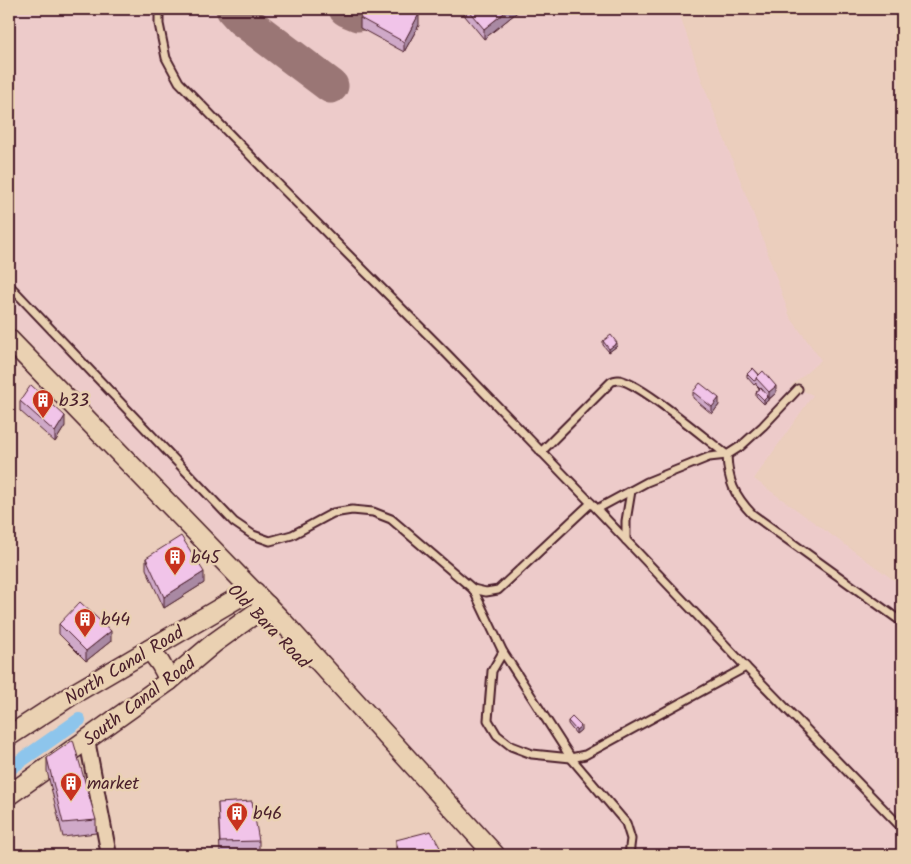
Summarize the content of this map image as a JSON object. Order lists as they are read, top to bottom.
{
  "streets": {
    "main road": ["Old Bara Road", "North Canal Road", "South Canal Road"]
  },
  "crossings": [
    ["Old Bara Road", "North Canal Road"],
    ["Old Bara Road", "South Canal Road"],
    ["North Canal Road", "South Canal Road"]
  ],
  "places": {
    "building": [
      "b33",
      "b45",
      "b44",
      "market",
      "b46"
    ]
  }
}
